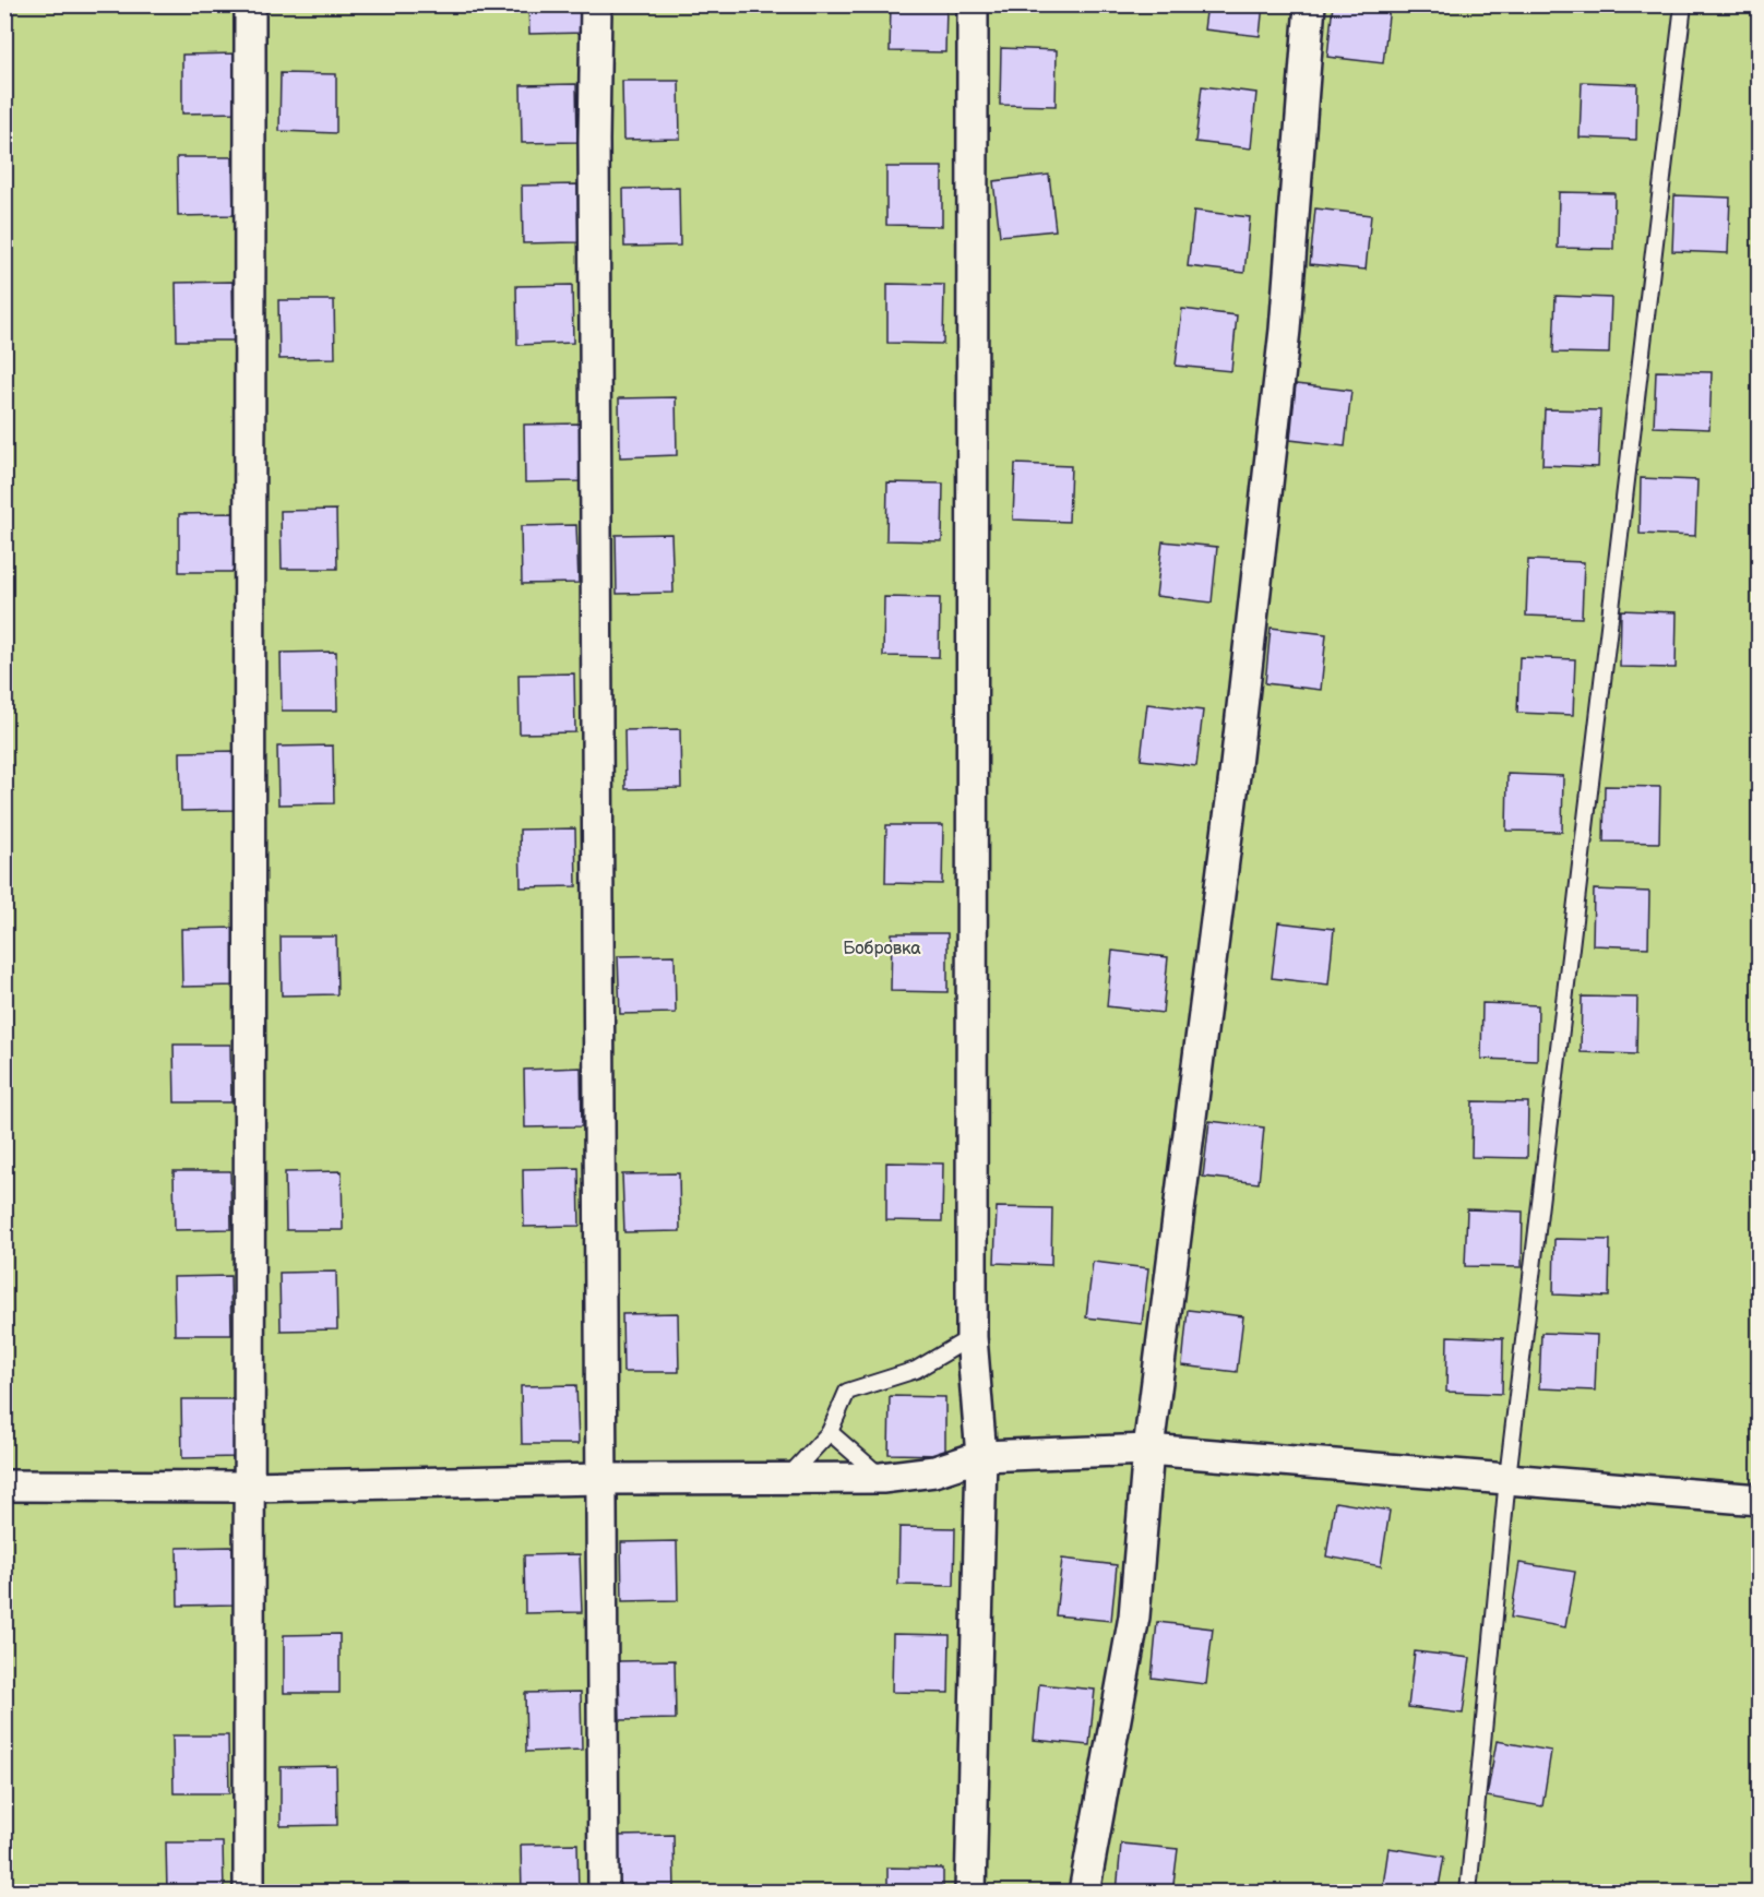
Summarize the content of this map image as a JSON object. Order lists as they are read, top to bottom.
{
  "parks": ["Бобровка"]
}
